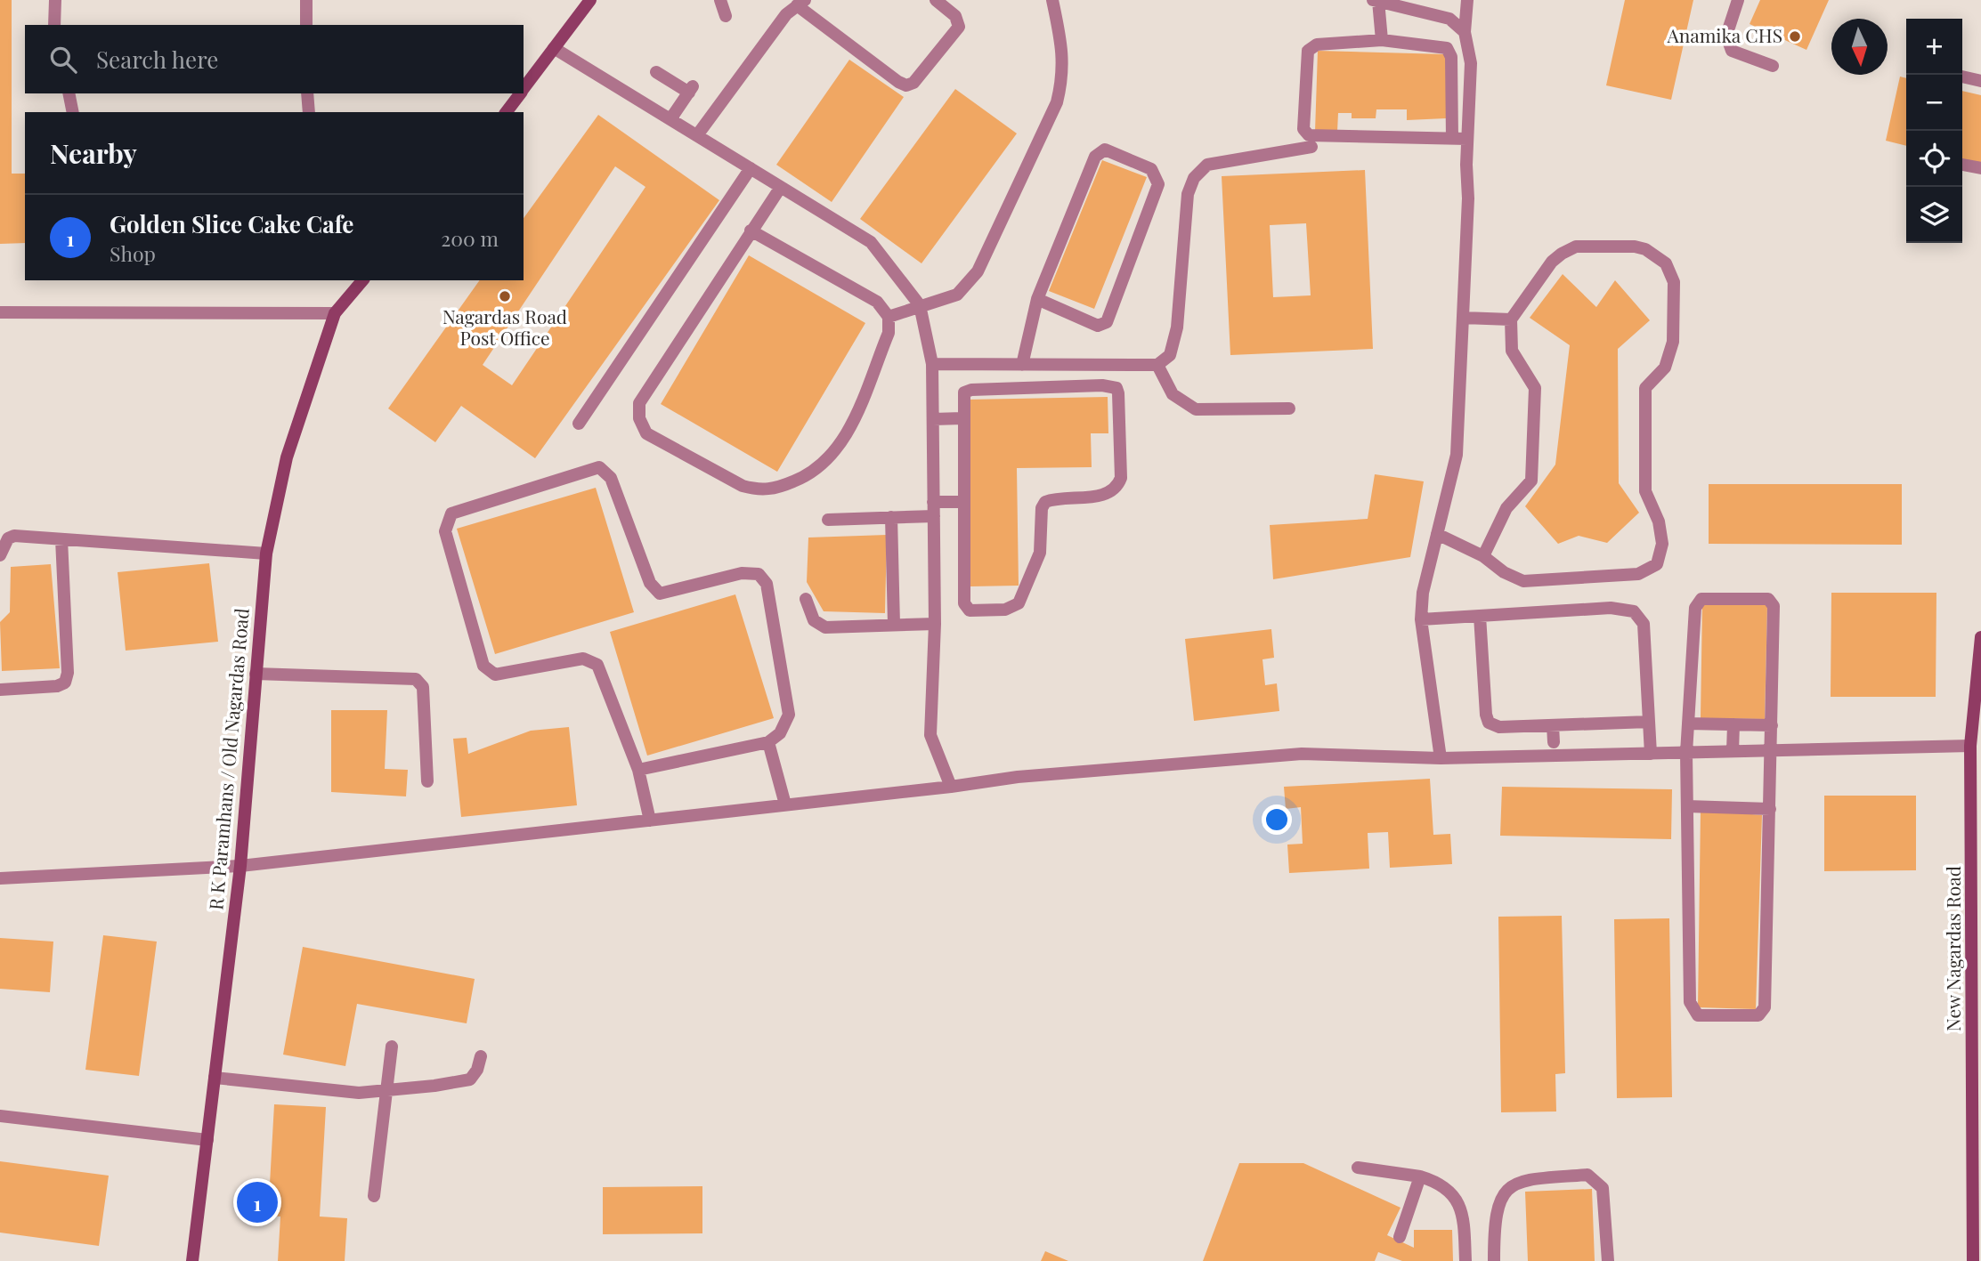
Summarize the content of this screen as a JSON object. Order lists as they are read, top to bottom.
{
  "streets": {
    "main road": ["R K Paramhans / Old Nagardas Road", "New Nagardas Road"]
  },
  "places": ["Anamika CHS", "Nagardas Road Post Office"],
  "north": "bottom",
  "page": {
    "map_buttons": ["+", "−"],
    "search": "Search here",
    "heading": "Nearby",
    "list": [
      {
        "mark": "1",
        "name": "Golden Slice Cake Cafe",
        "note": "Shop",
        "value": "200 m"
      }
    ],
    "pins": "1"
  }
}
